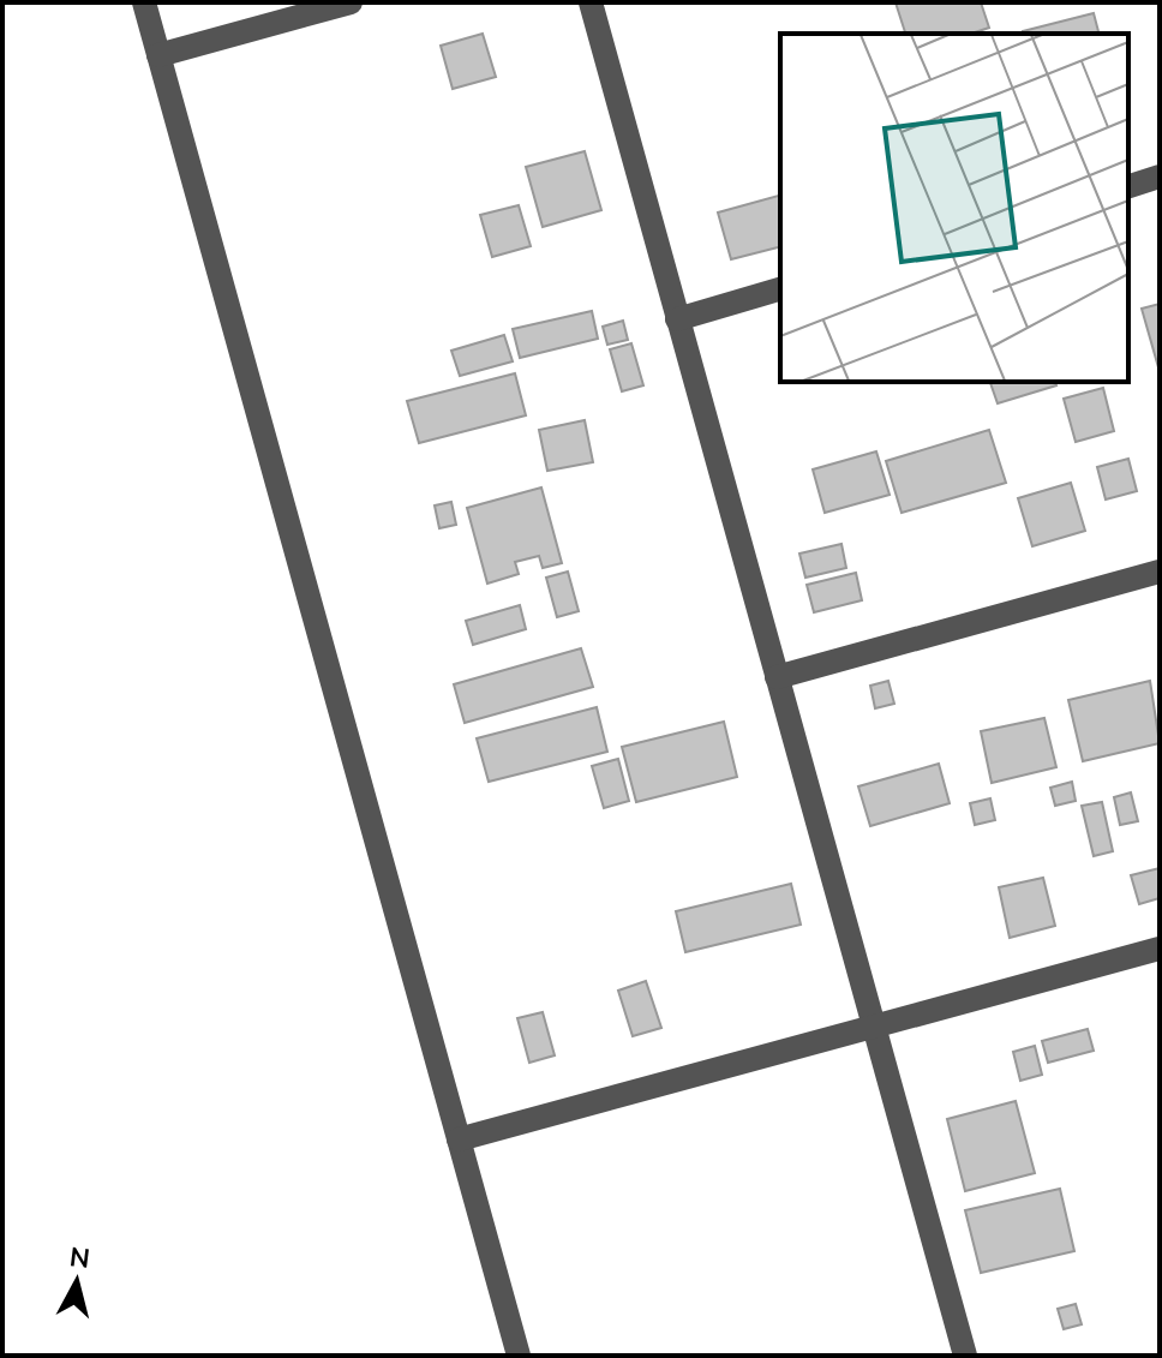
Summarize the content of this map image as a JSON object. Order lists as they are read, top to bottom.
{
  "north": "top"
}
